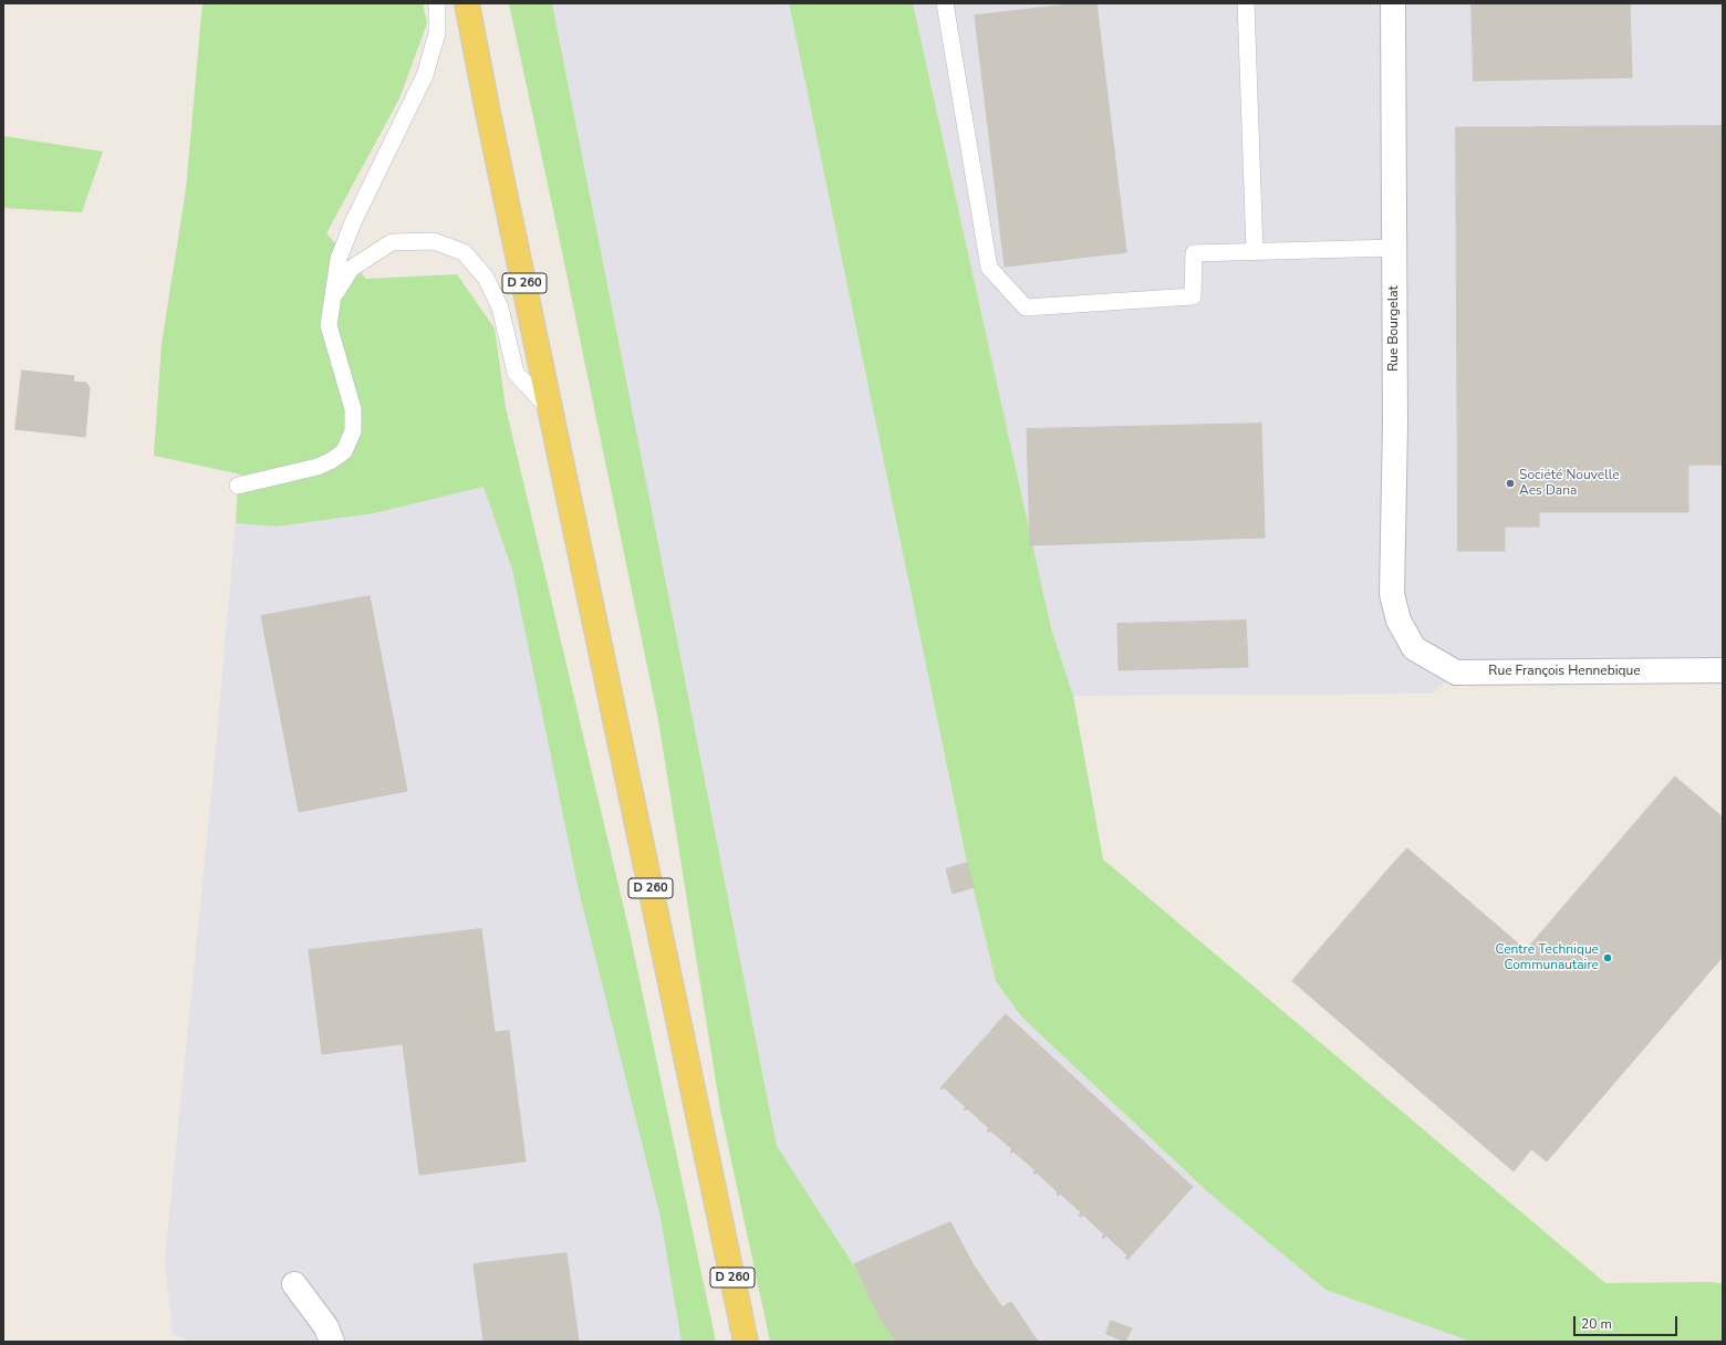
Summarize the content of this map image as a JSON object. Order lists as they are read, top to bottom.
{
  "streets": {
    "main road": ["D 260"],
    "street": ["Rue Bourgelat", "Rue François Hennebique"]
  },
  "crossings": [
    ["Rue Bourgelat", "Rue François Hennebique"]
  ],
  "places": ["Société Nouvelle Aes Dana", "Centre Technique Communautaire"],
  "scale_bar": "20 m"
}
